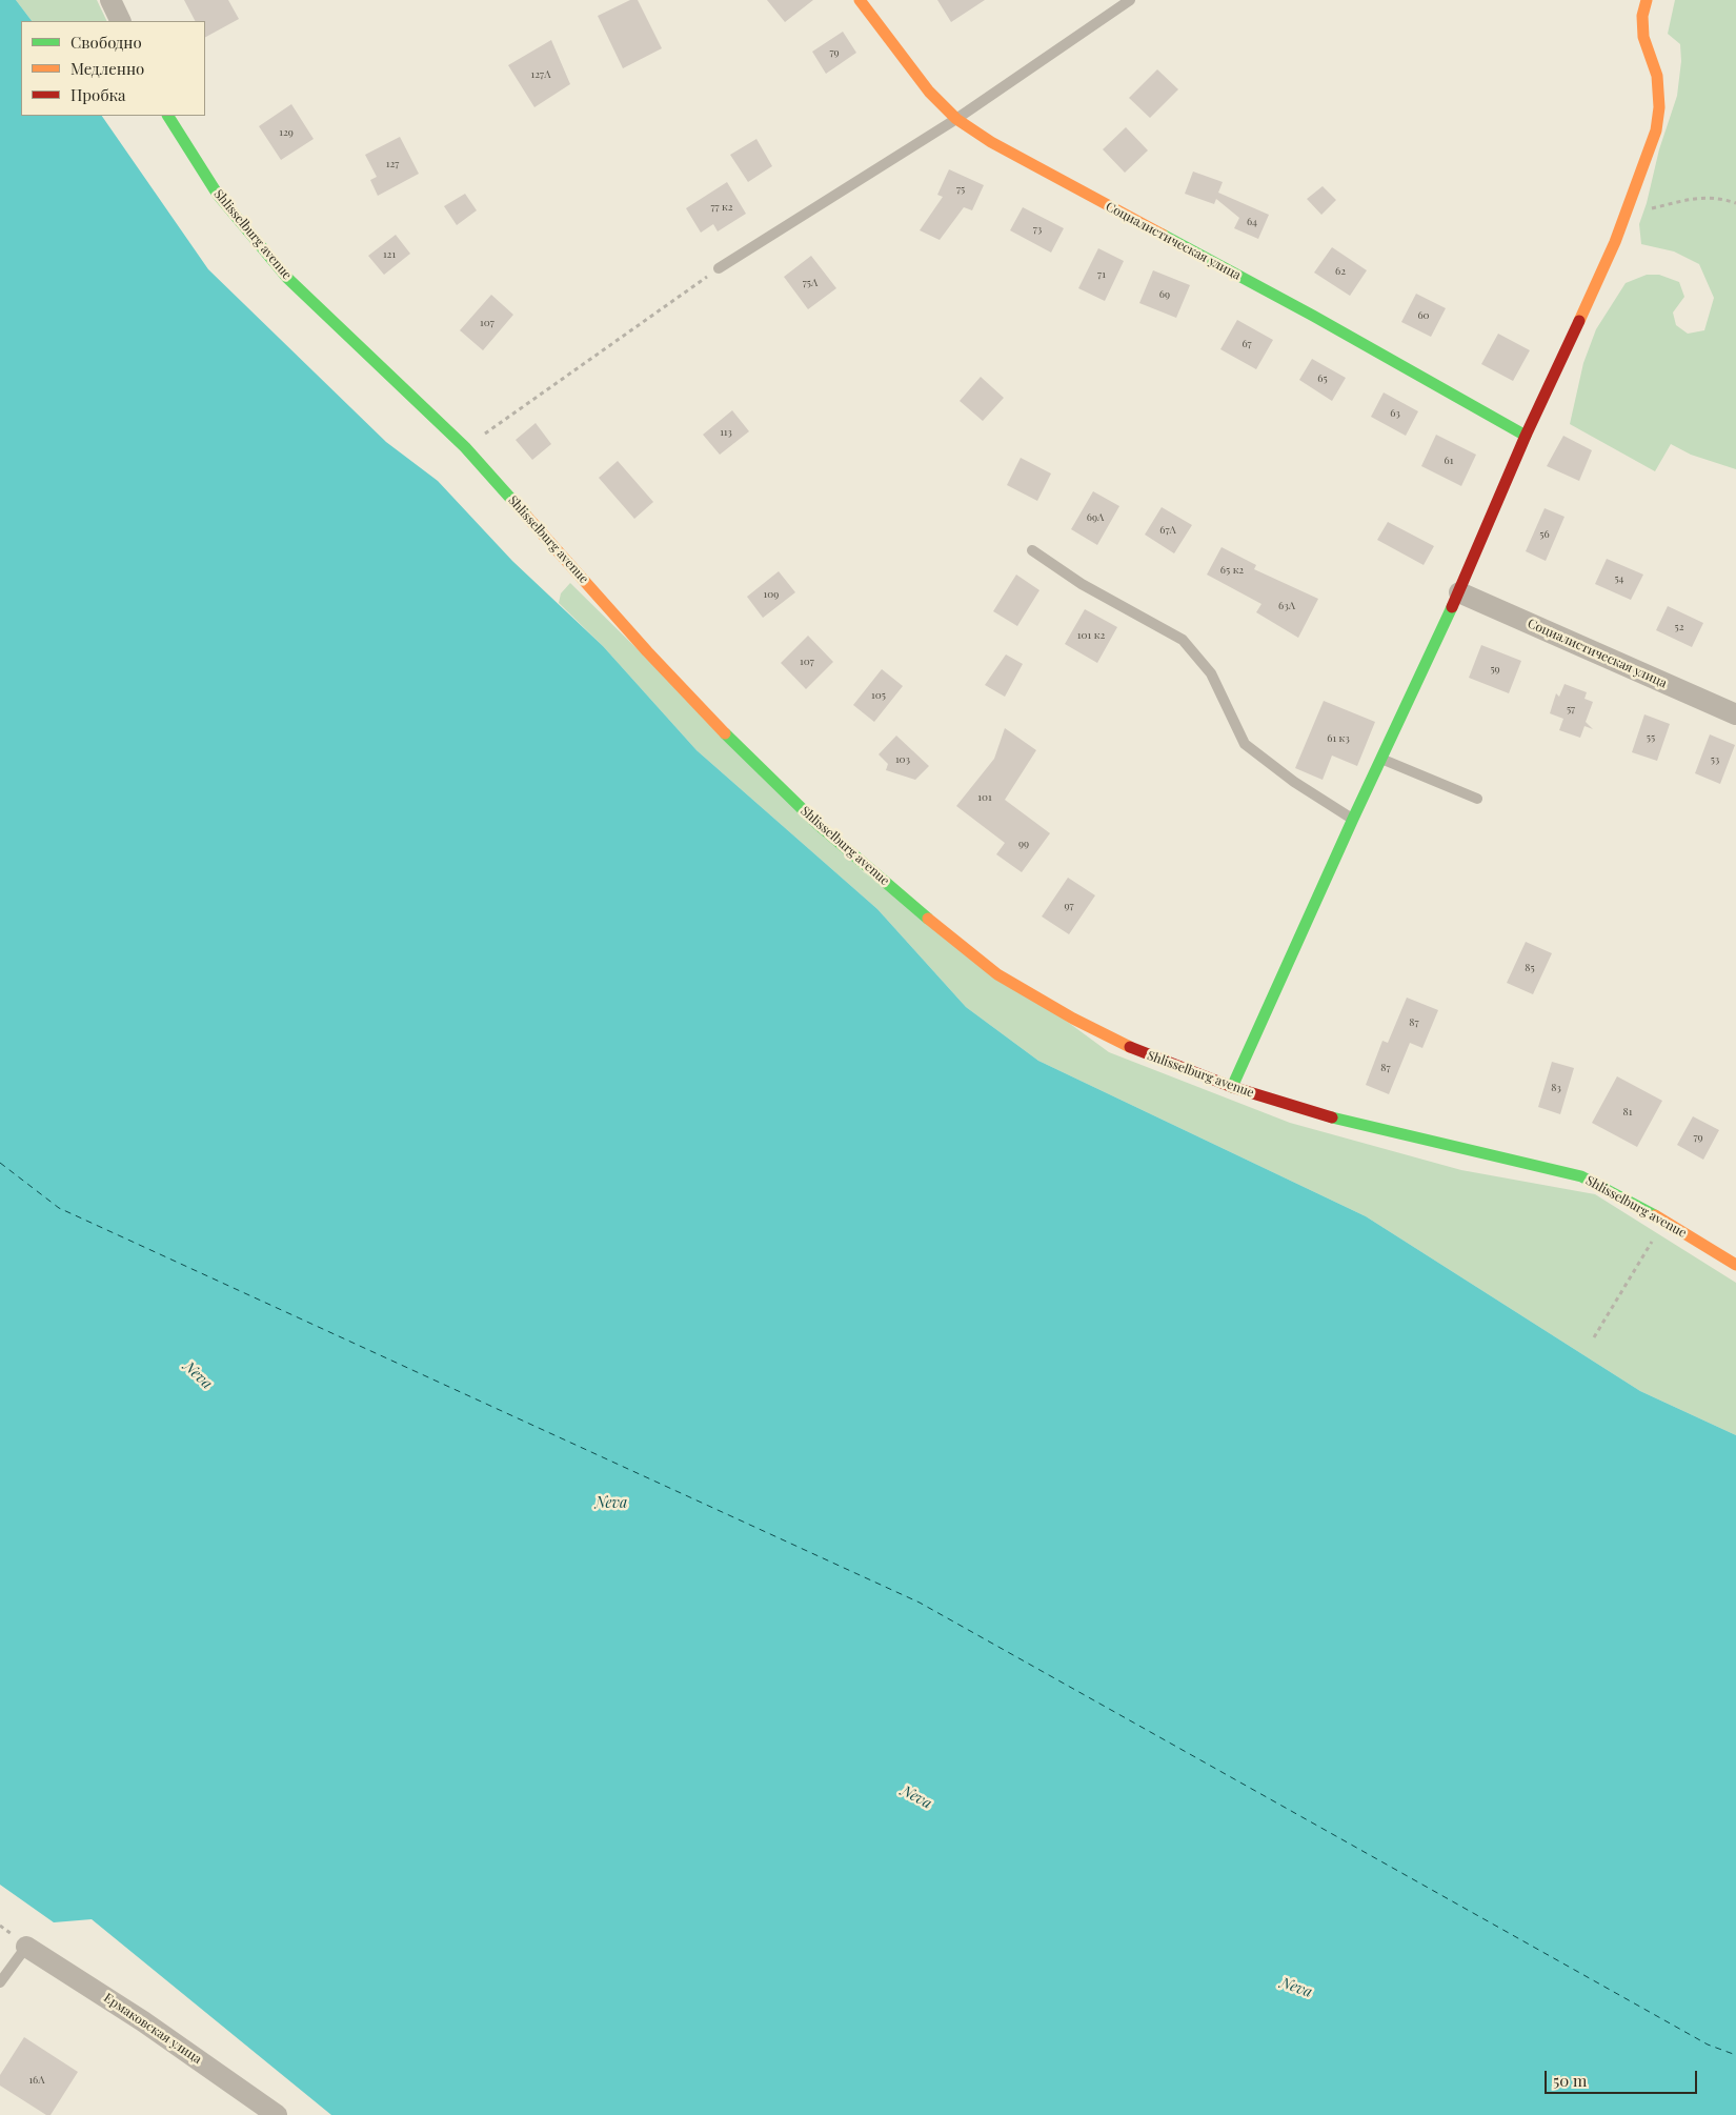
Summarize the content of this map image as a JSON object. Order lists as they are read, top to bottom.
{
  "streets": {
    "street": ["Shlisselburg avenue", "Социалистическая улица", "Ермаковская улица"]
  },
  "water": ["Neva"],
  "house_numbers": [
    "79",
    "127А",
    "129",
    "127",
    "75",
    "77 к2",
    "64",
    "73",
    "121",
    "62",
    "71",
    "75А",
    "69",
    "60",
    "107",
    "67",
    "65",
    "63",
    "113",
    "61",
    "69А",
    "67А",
    "56",
    "65 к2",
    "54",
    "109",
    "63А",
    "52",
    "101 к2",
    "107",
    "59",
    "105",
    "57",
    "55",
    "61 к3",
    "103",
    "53",
    "101",
    "99",
    "97",
    "85",
    "87",
    "87",
    "83",
    "81",
    "79",
    "16А"
  ],
  "legend": ["Свободно", "Медленно", "Пробка"],
  "scale_bar": "50 m"
}
